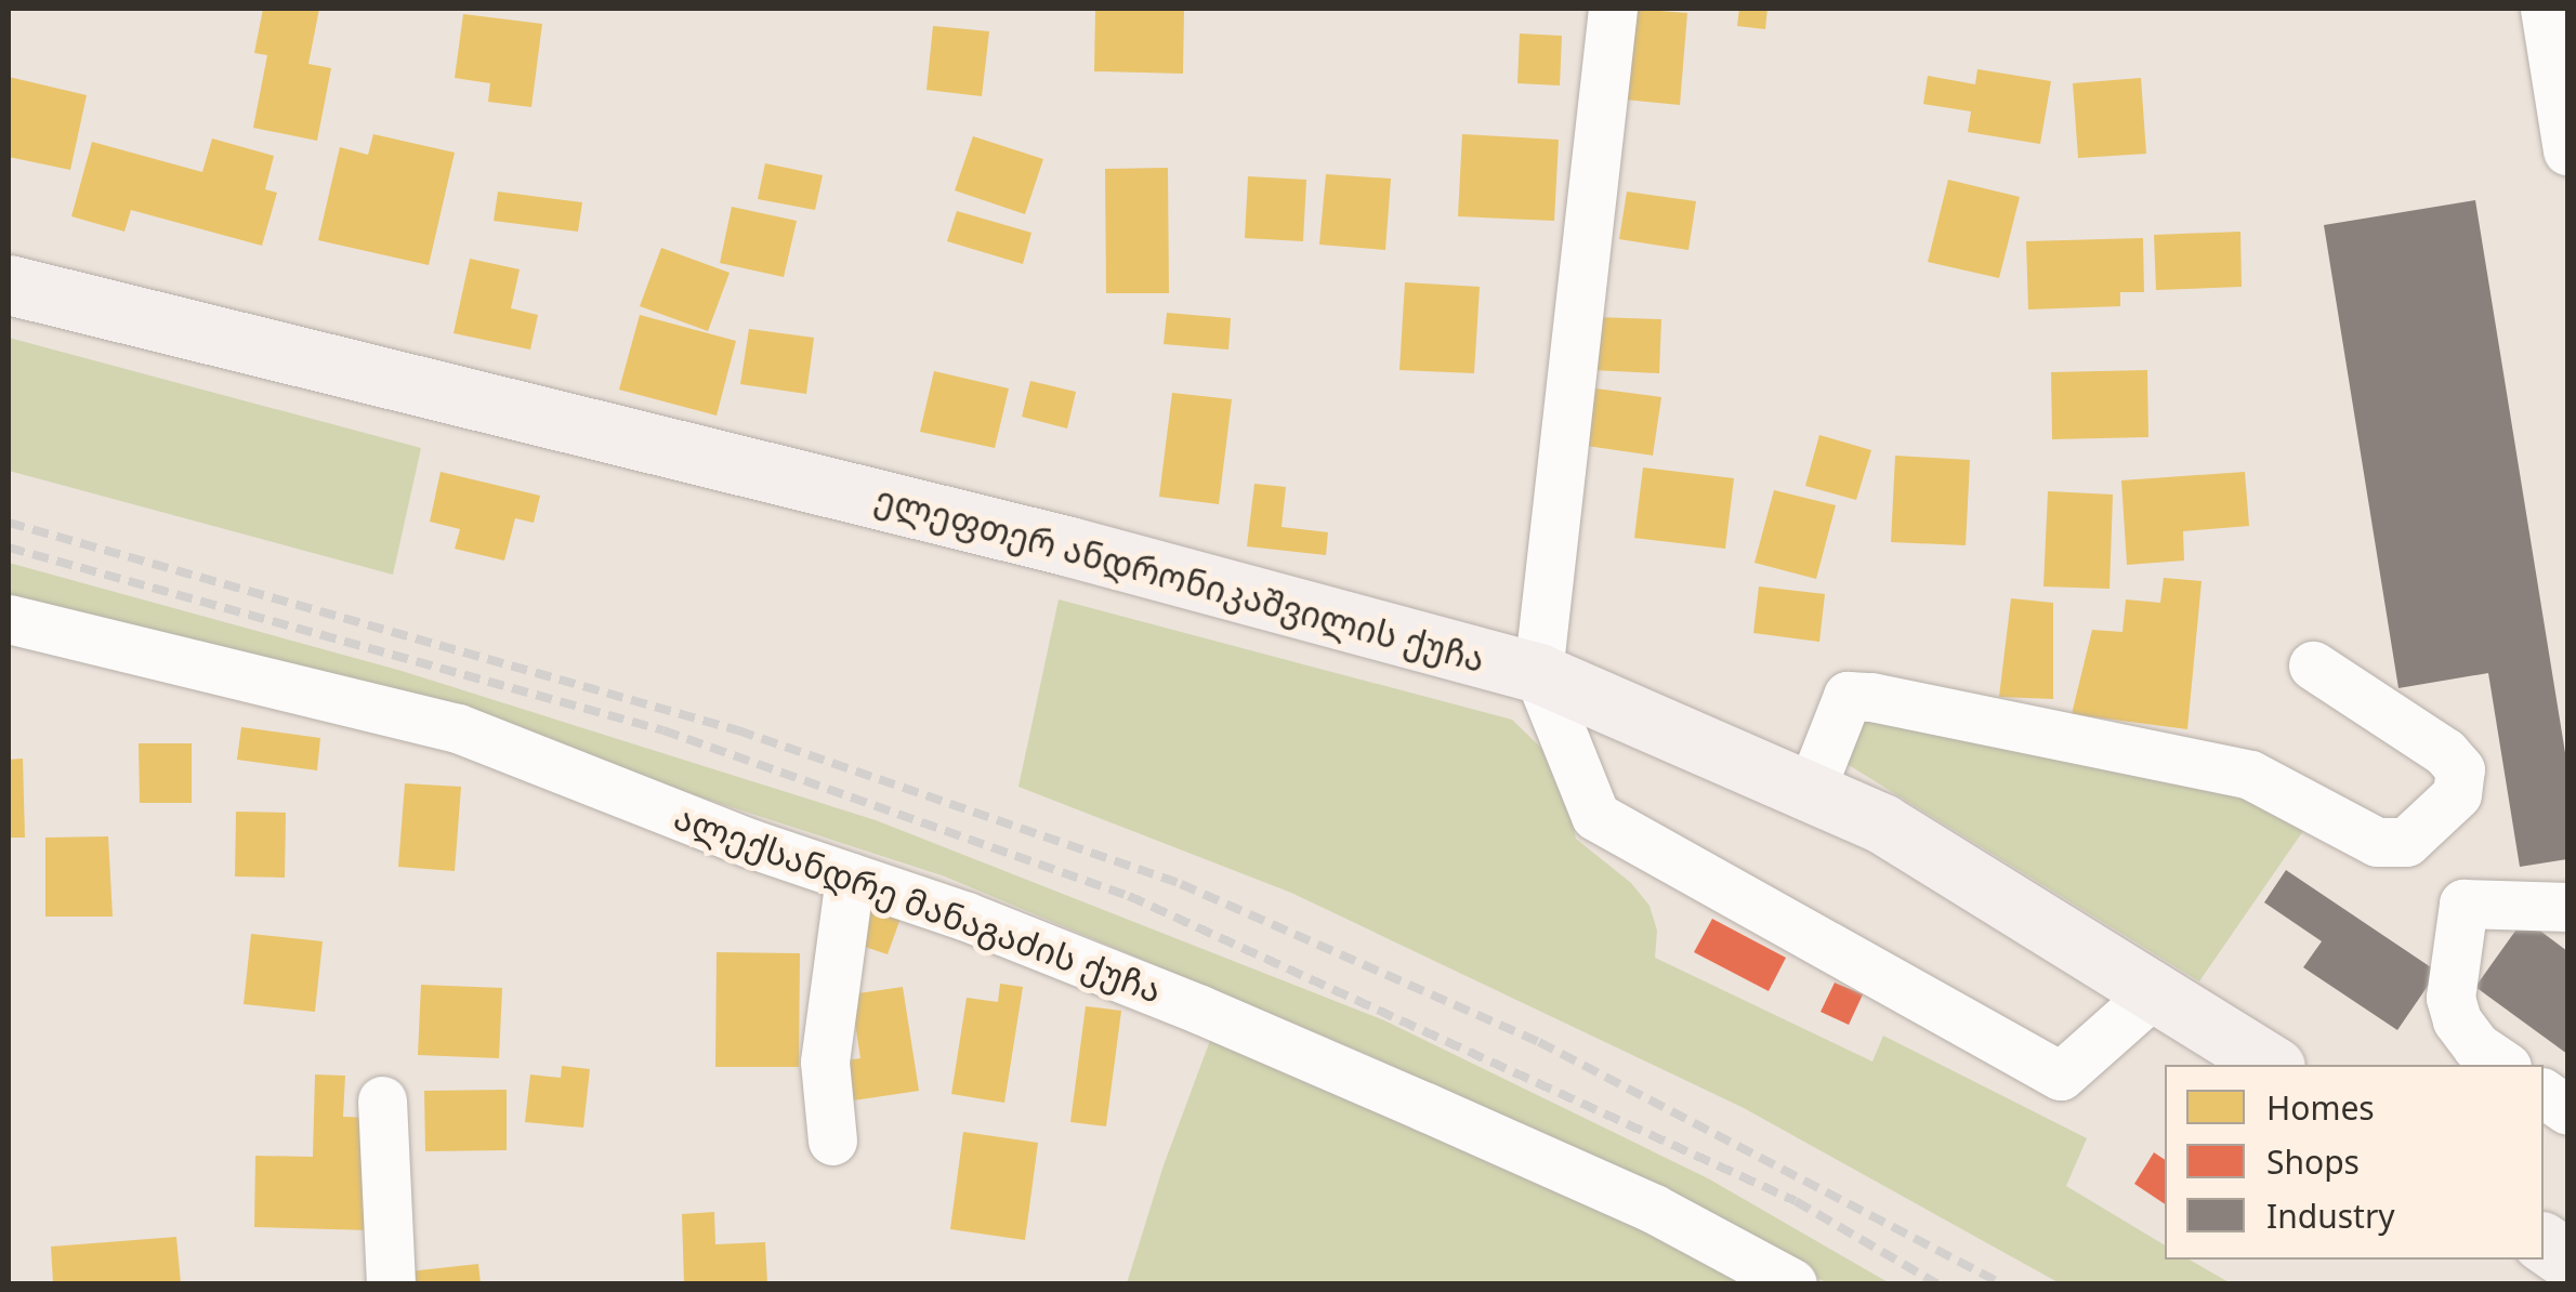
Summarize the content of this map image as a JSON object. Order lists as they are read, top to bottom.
{
  "streets": {
    "main road": ["ელეფთერ ანდრონიკაშვილის ქუჩა"],
    "street": ["ალექსანდრე მანაგაძის ქუჩა"]
  },
  "legend": ["Homes", "Shops", "Industry"]
}
